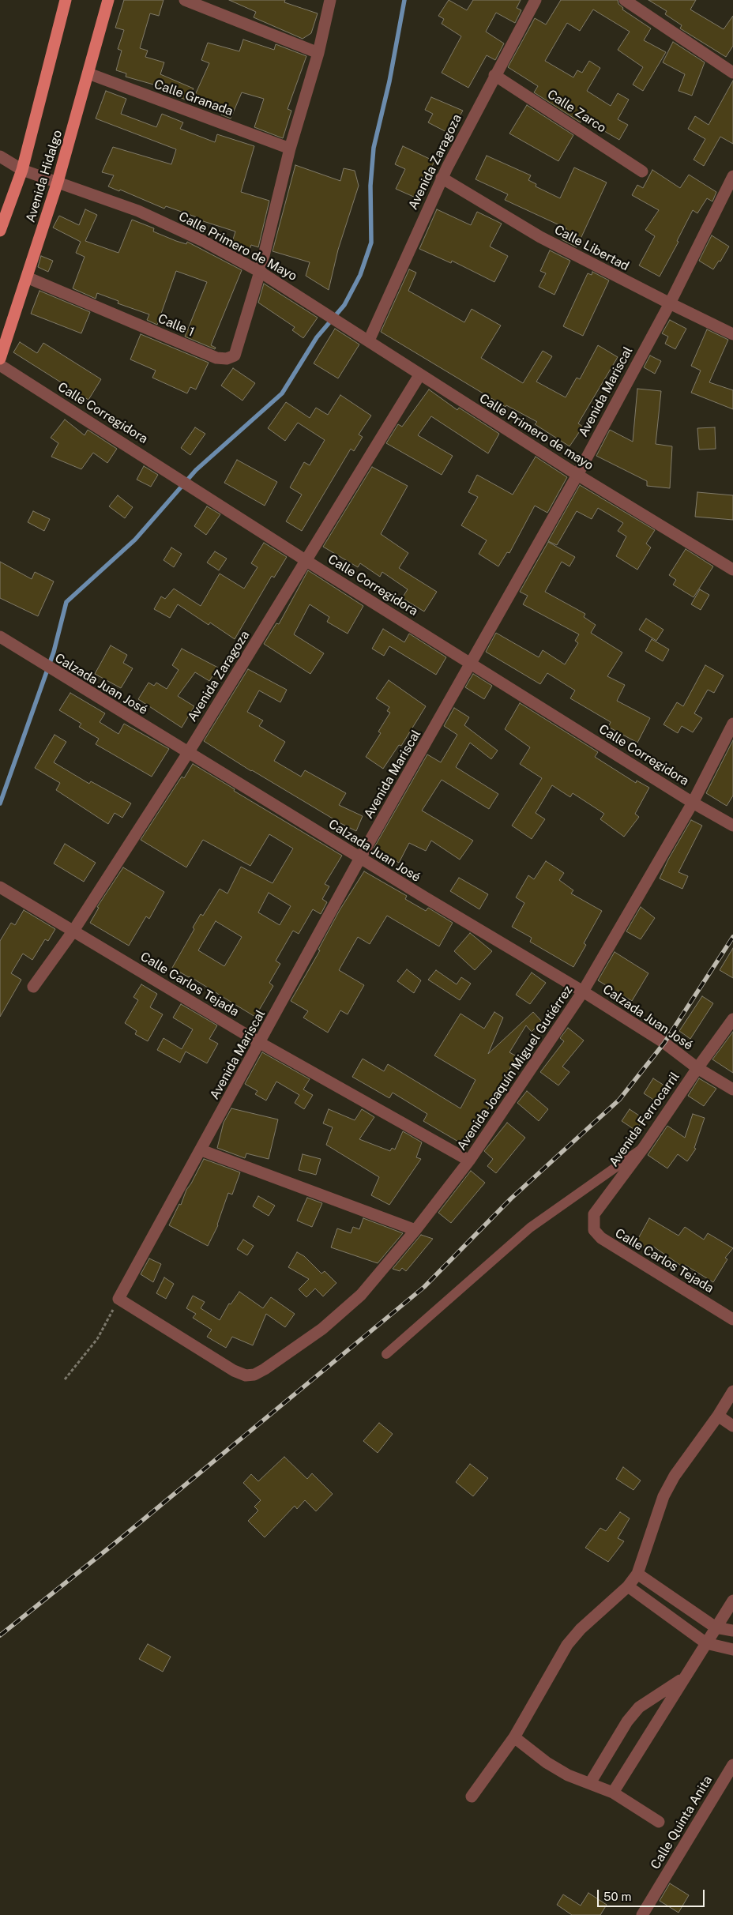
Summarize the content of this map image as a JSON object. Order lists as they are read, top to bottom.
{
  "streets": {
    "main road": ["Avenida Hidalgo"],
    "street": [
      "Calle Granada",
      "Calle Zarco",
      "Avenida Zaragoza",
      "Calle Primero de Mayo",
      "Calle Libertad",
      "Calle 1",
      "Avenida Mariscal",
      "Calle Corregidora",
      "Calle Primero de mayo",
      "Calzada Juan José",
      "Calle Carlos Tejada",
      "Avenida Joaquín Miguel Gutiérrez",
      "Avenida Ferrocarril",
      "Calle Quinta Anita"
    ]
  },
  "crossings": [
    ["Calle Granada", "Avenida Hidalgo"],
    ["Calle Zarco", "Avenida Zaragoza"],
    ["Avenida Zaragoza", "Calle Libertad"],
    ["Avenida Zaragoza", "Calle Corregidora"],
    ["Avenida Zaragoza", "Calle Primero de mayo"],
    ["Avenida Zaragoza", "Calzada Juan José"],
    ["Avenida Zaragoza", "Calle Carlos Tejada"],
    ["Avenida Hidalgo", "Calle Primero de Mayo"],
    ["Avenida Hidalgo", "Calle 1"],
    ["Calle Primero de Mayo", "Calle 1"],
    ["Calle Primero de Mayo", "Calle Primero de mayo"],
    ["Calle Libertad", "Avenida Mariscal"],
    ["Avenida Mariscal", "Calle Corregidora"],
    ["Avenida Mariscal", "Calle Primero de mayo"],
    ["Avenida Mariscal", "Calzada Juan José"],
    ["Avenida Mariscal", "Calle Carlos Tejada"],
    ["Avenida Mariscal", "Avenida Joaquín Miguel Gutiérrez"],
    ["Calle Corregidora", "Avenida Joaquín Miguel Gutiérrez"],
    ["Calzada Juan José", "Avenida Joaquín Miguel Gutiérrez"],
    ["Calzada Juan José", "Avenida Ferrocarril"],
    ["Calle Carlos Tejada", "Avenida Joaquín Miguel Gutiérrez"],
    ["Calle Carlos Tejada", "Avenida Ferrocarril"]
  ],
  "scale_bar": "50 m"
}
